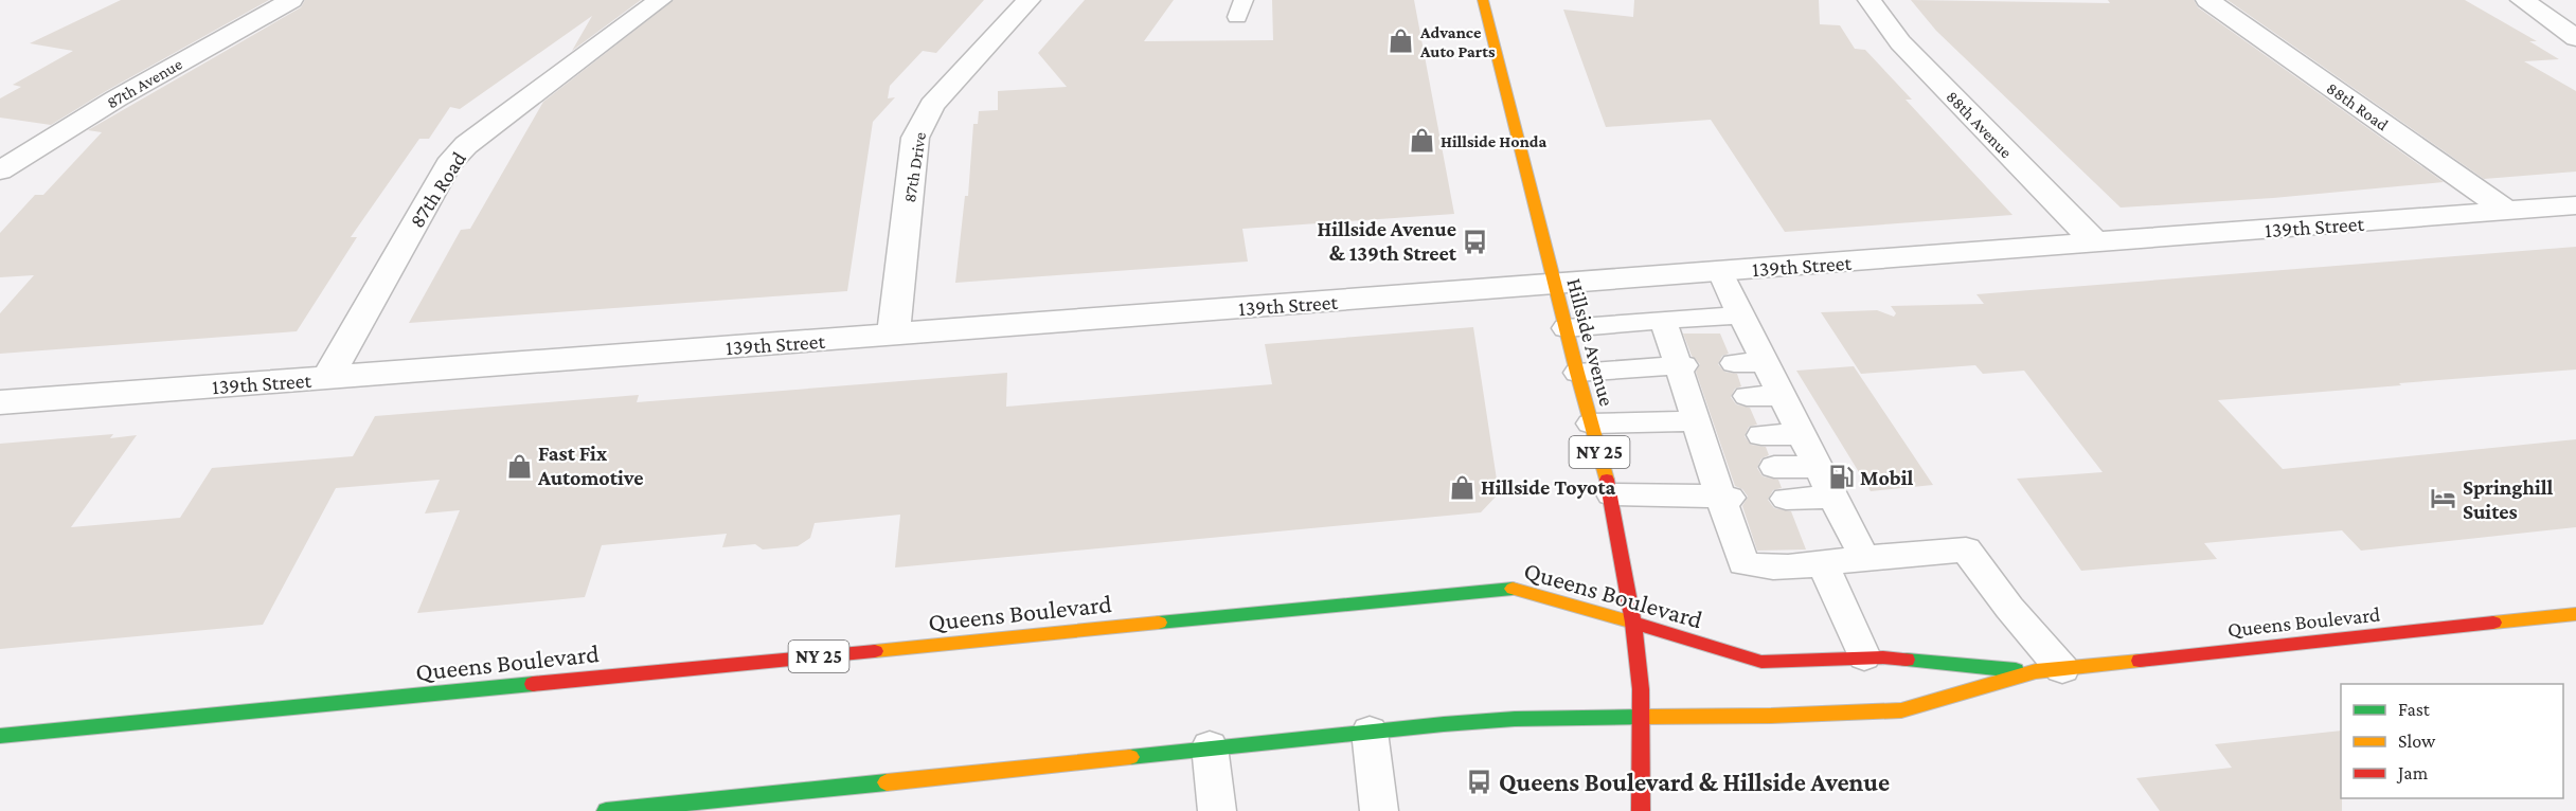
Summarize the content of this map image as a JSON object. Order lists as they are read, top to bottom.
{
  "streets": {
    "main road": ["Hillside Avenue", "NY 25", "Queens Boulevard"],
    "street": [
      "87th Avenue",
      "88th Road",
      "88th Avenue",
      "87th Drive",
      "87th Road",
      "139th Street"
    ]
  },
  "crossings": [
    ["88th Road", "139th Street"],
    ["88th Avenue", "139th Street"],
    ["87th Drive", "139th Street"],
    ["87th Road", "139th Street"],
    ["139th Street", "Hillside Avenue"],
    ["Hillside Avenue", "Queens Boulevard"]
  ],
  "places": {
    "shop": [
      "Advance Auto Parts",
      "Hillside Honda",
      "Fast Fix Automotive",
      "Hillside Toyota"
    ],
    "bus stop": ["Hillside Avenue & 139th Street", "Queens Boulevard & Hillside Avenue"],
    "fuel station": ["Mobil"],
    "hotel": ["Springhill Suites"]
  },
  "legend": ["Fast", "Slow", "Jam"]
}
